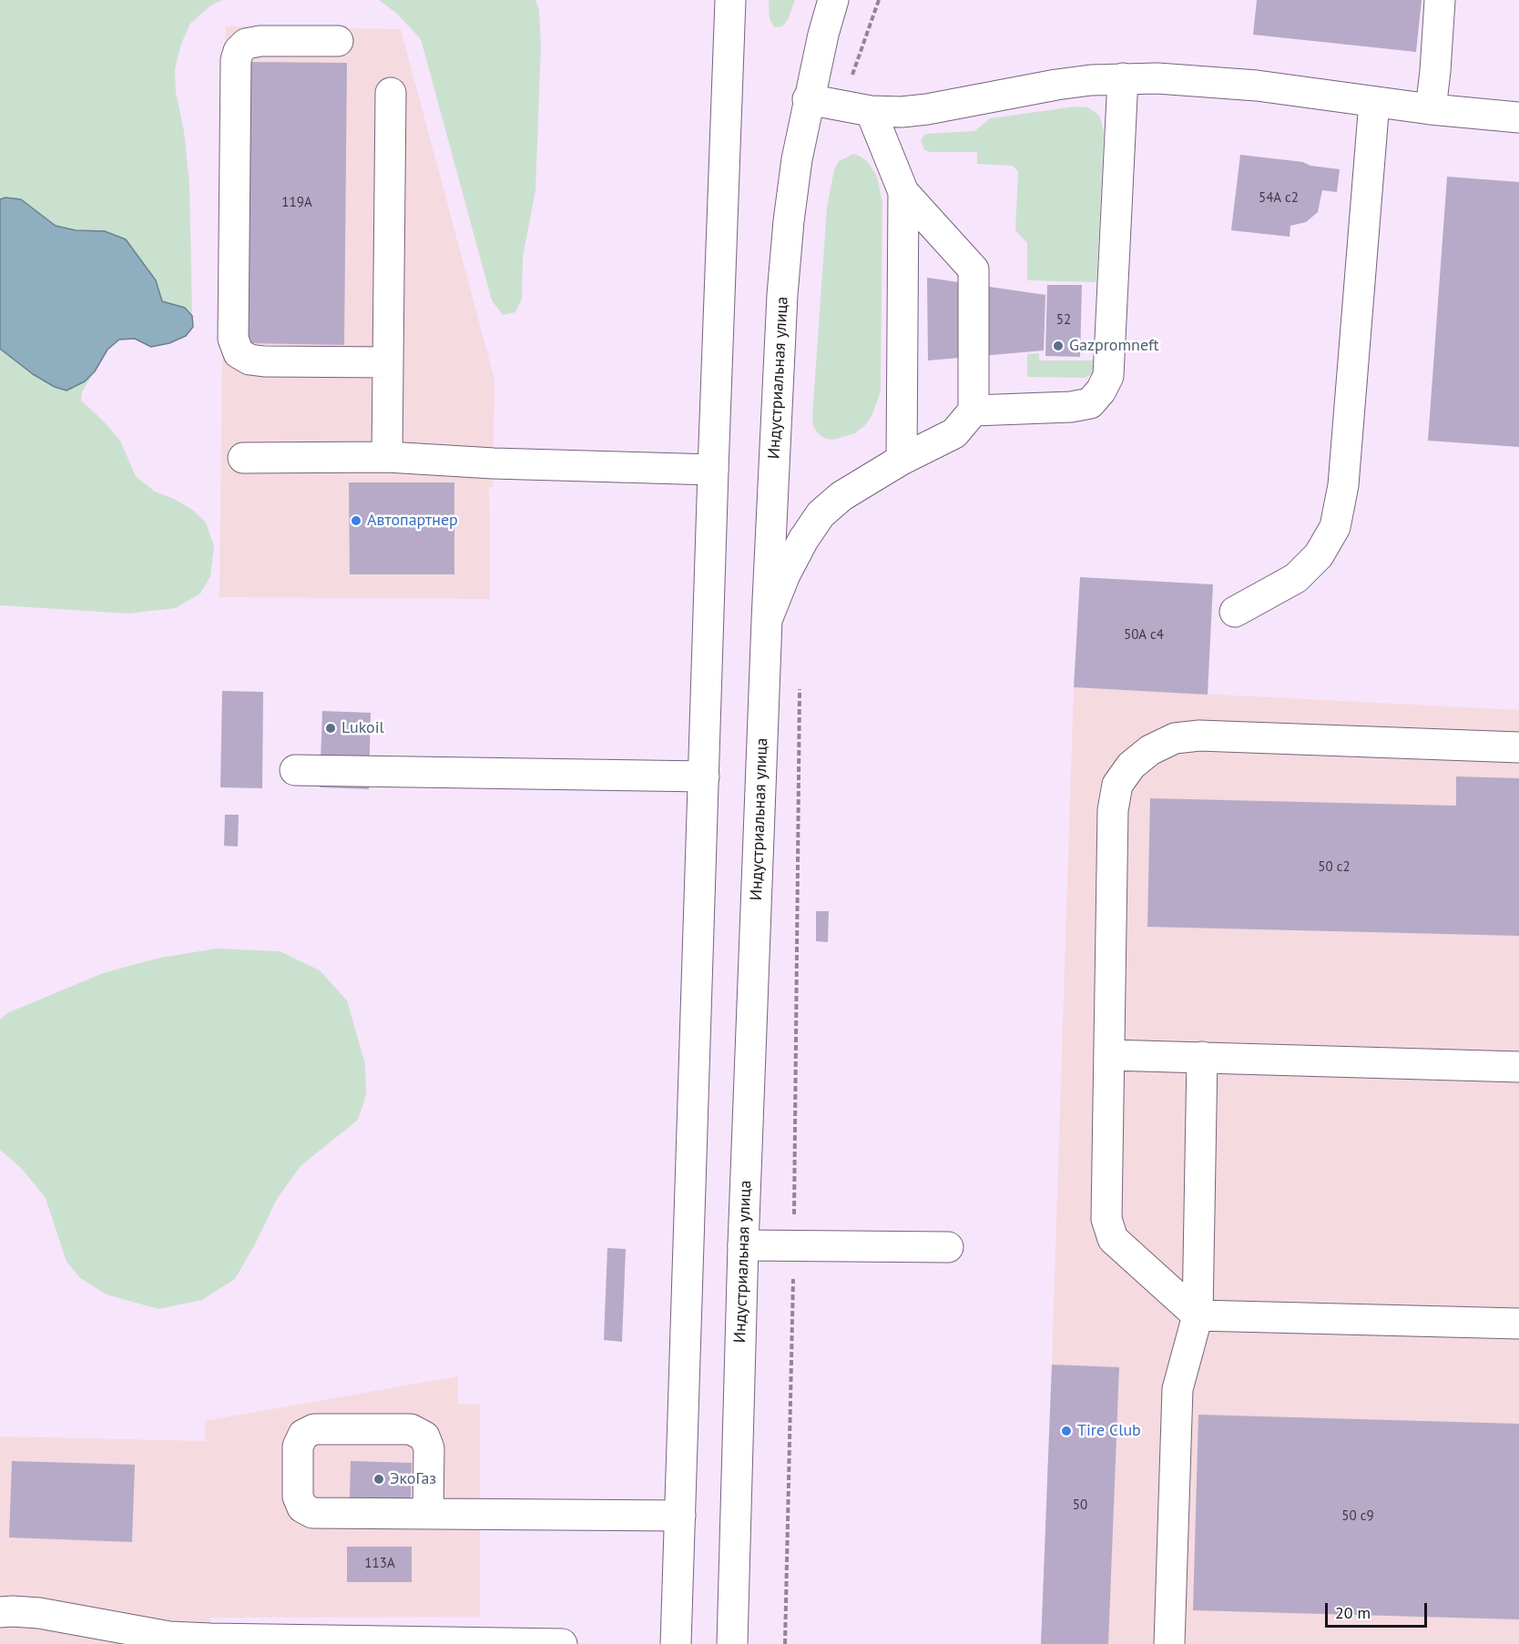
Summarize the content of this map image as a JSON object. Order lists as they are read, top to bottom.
{
  "streets": {
    "main road": ["Индустриальная улица"]
  },
  "places": [
    "Gazpromneft",
    "Автопартнер",
    "Lukoil",
    "Tire Club",
    "ЭкоГаз"
  ],
  "house_numbers": [
    "54А с2",
    "119А",
    "52",
    "50А с4",
    "50 с2",
    "50",
    "50 с9",
    "113А"
  ],
  "scale_bar": "20 m"
}
